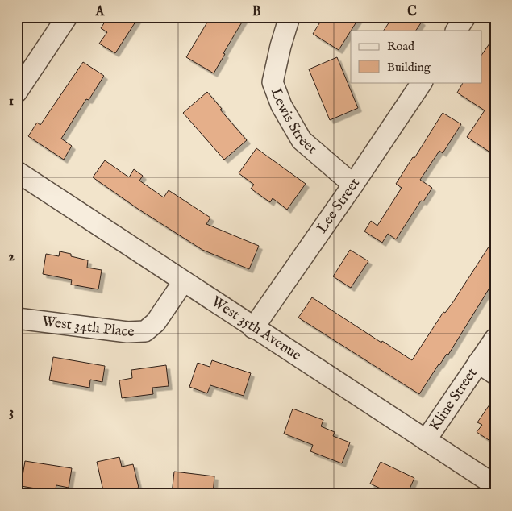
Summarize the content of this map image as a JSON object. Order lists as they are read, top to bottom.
{
  "streets": {
    "street": [
      "Lewis Street",
      "Lee Street",
      "West 34th Place",
      "West 35th Avenue",
      "Kline Street"
    ]
  },
  "crossings": [
    ["Lewis Street", "Lee Street"],
    ["Lee Street", "West 35th Avenue"],
    ["West 34th Place", "West 35th Avenue"],
    ["West 35th Avenue", "Kline Street"]
  ],
  "legend": ["Road", "Building"],
  "grid": {
    "columns": ["A", "B", "C"],
    "rows": ["1", "2", "3"]
  }
}
